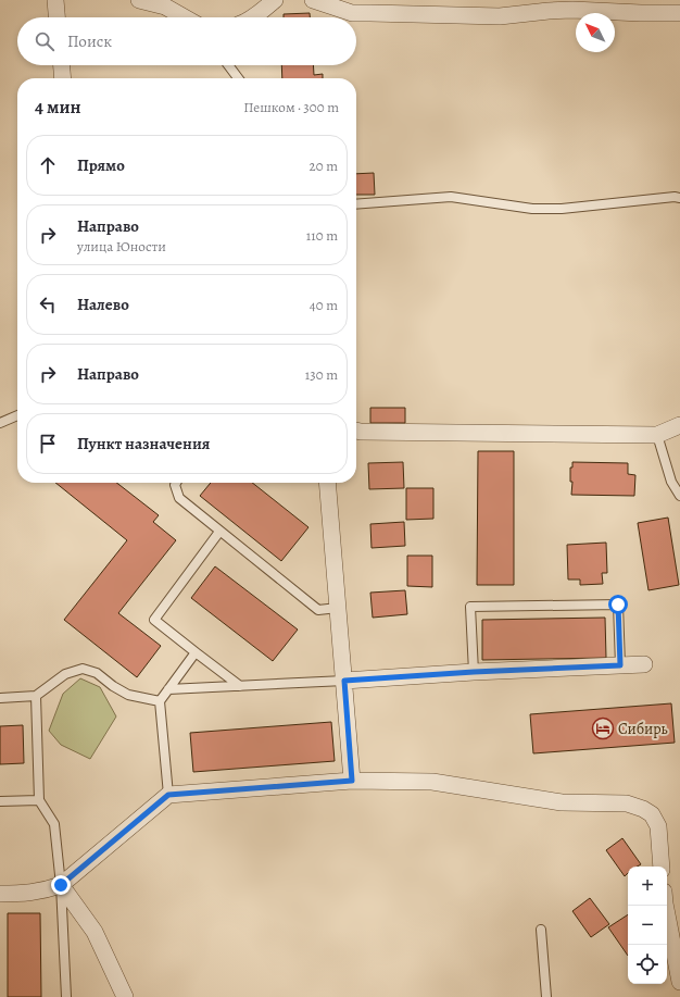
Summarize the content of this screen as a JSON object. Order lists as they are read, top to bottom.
{
  "places": {
    "hotel": ["Сибирь"]
  },
  "north": "top left",
  "page": {
    "search": "Поиск",
    "heading": ["4 мин", "Пешком · 300 m"],
    "list": [
      ["Прямо", "20 m"],
      ["Направо", "улица Юности", "110 m"],
      ["Налево", "40 m"],
      ["Направо", "130 m"],
      "Пункт назначения"
    ],
    "map_buttons": ["+", "−"]
  }
}
